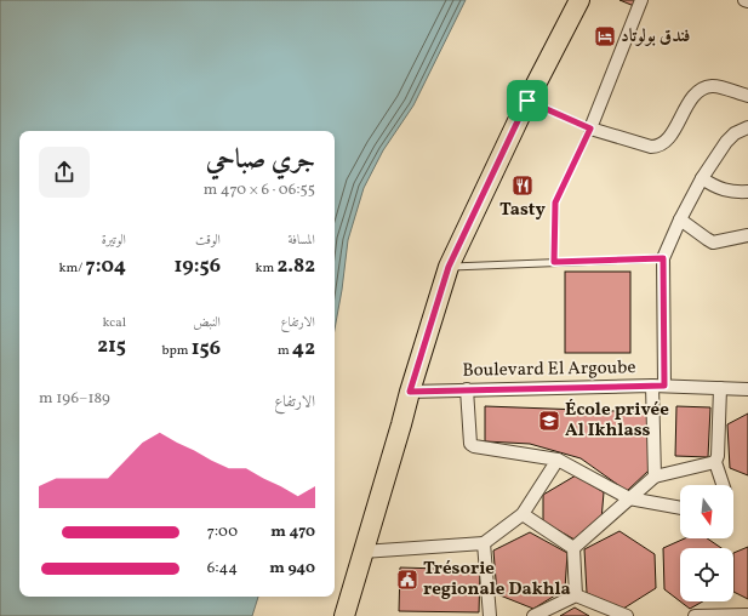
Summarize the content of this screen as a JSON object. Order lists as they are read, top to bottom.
{
  "streets": {
    "street": ["Boulevard El Argoube"]
  },
  "places": {
    "hotel": ["فندق بولوتاد"],
    "restaurant": ["Tasty"],
    "school or university": ["École privée Al Ikhlass"],
    "public building": ["Trésorie regionale Dakhla"]
  },
  "north": "bottom",
  "page": {
    "heading": ["جري صباحي", "06:55 · 6 × 470 m"],
    "stats": [
      ["المسافة", "2.82 km"],
      ["الوقت", "19:56"],
      ["الوتيرة", "7:04 /km"],
      ["الارتفاع", "42 m"],
      ["النبض", "156 bpm"],
      ["kcal", "215"]
    ],
    "chart": ["الارتفاع", "189–196 m"],
    "list": [
      {
        "name": "470 m",
        "note": "7:00"
      },
      {
        "name": "940 m",
        "note": "6:44"
      }
    ]
  }
}
